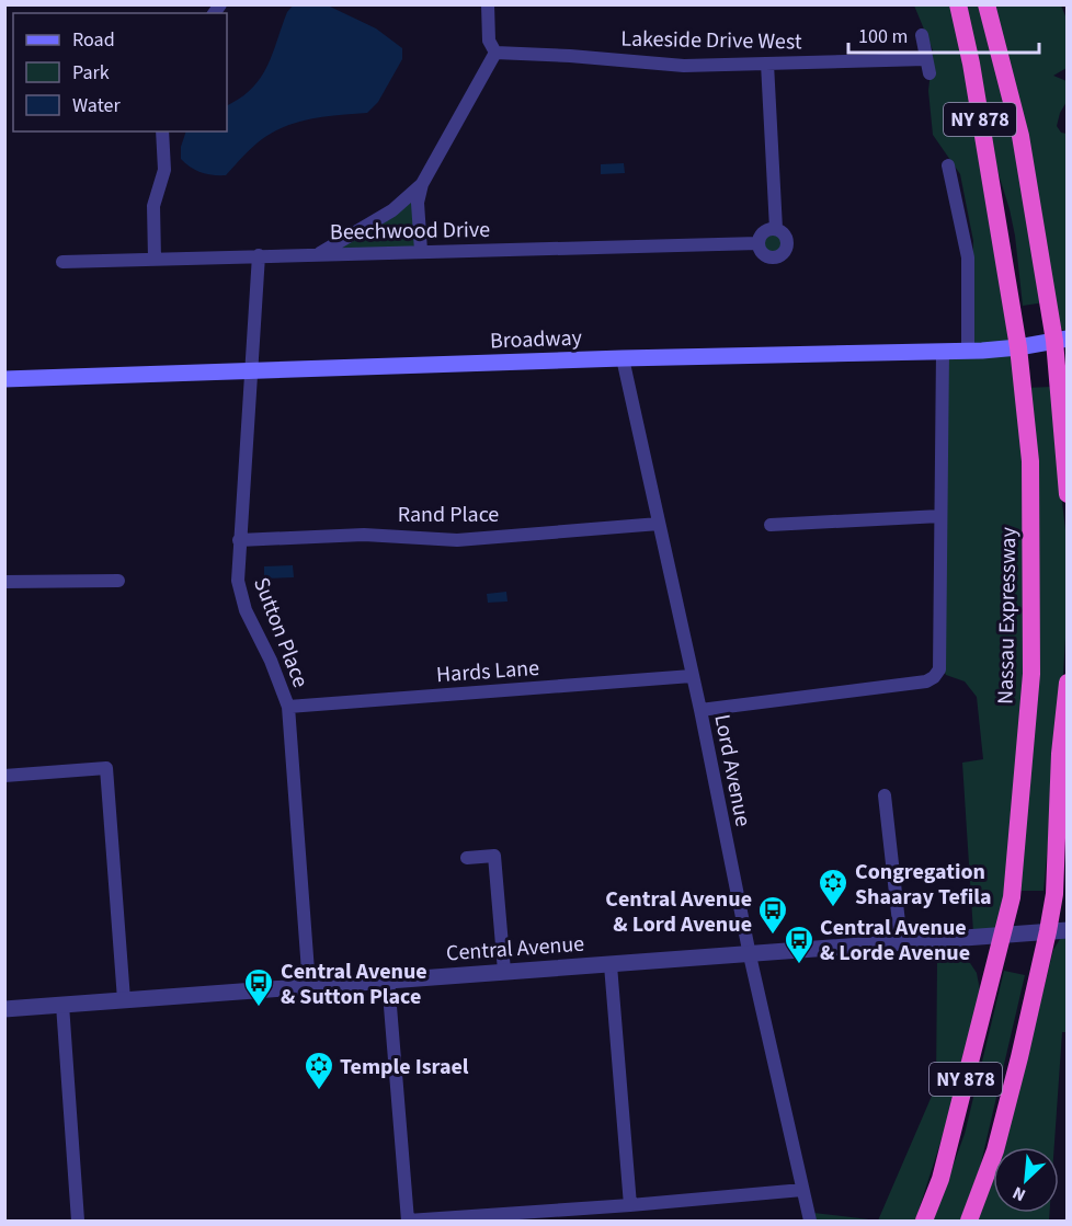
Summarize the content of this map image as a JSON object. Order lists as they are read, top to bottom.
{
  "streets": {
    "highway": ["NY 878", "Nassau Expressway"],
    "main road": ["Broadway"],
    "street": [
      "Lakeside Drive West",
      "Beechwood Drive",
      "Rand Place",
      "Sutton Place",
      "Hards Lane",
      "Lord Avenue",
      "Central Avenue"
    ]
  },
  "crossings": [
    ["NY 878", "Broadway"],
    ["NY 878", "Central Avenue"],
    ["Beechwood Drive", "Sutton Place"],
    ["Broadway", "Nassau Expressway"],
    ["Broadway", "Sutton Place"],
    ["Broadway", "Lord Avenue"],
    ["Rand Place", "Sutton Place"],
    ["Rand Place", "Lord Avenue"],
    ["Nassau Expressway", "Central Avenue"],
    ["Sutton Place", "Hards Lane"],
    ["Sutton Place", "Central Avenue"],
    ["Hards Lane", "Lord Avenue"],
    ["Lord Avenue", "Central Avenue"]
  ],
  "places": {
    "synagogue": ["Congregation Shaaray Tefila", "Temple Israel"],
    "bus stop": ["Central Avenue & Lord Avenue", "Central Avenue & Lorde Avenue", "Central Avenue & Sutton Place"]
  },
  "legend": ["Road", "Park", "Water"],
  "scale_bar": "100 m",
  "north": "bottom left"
}
